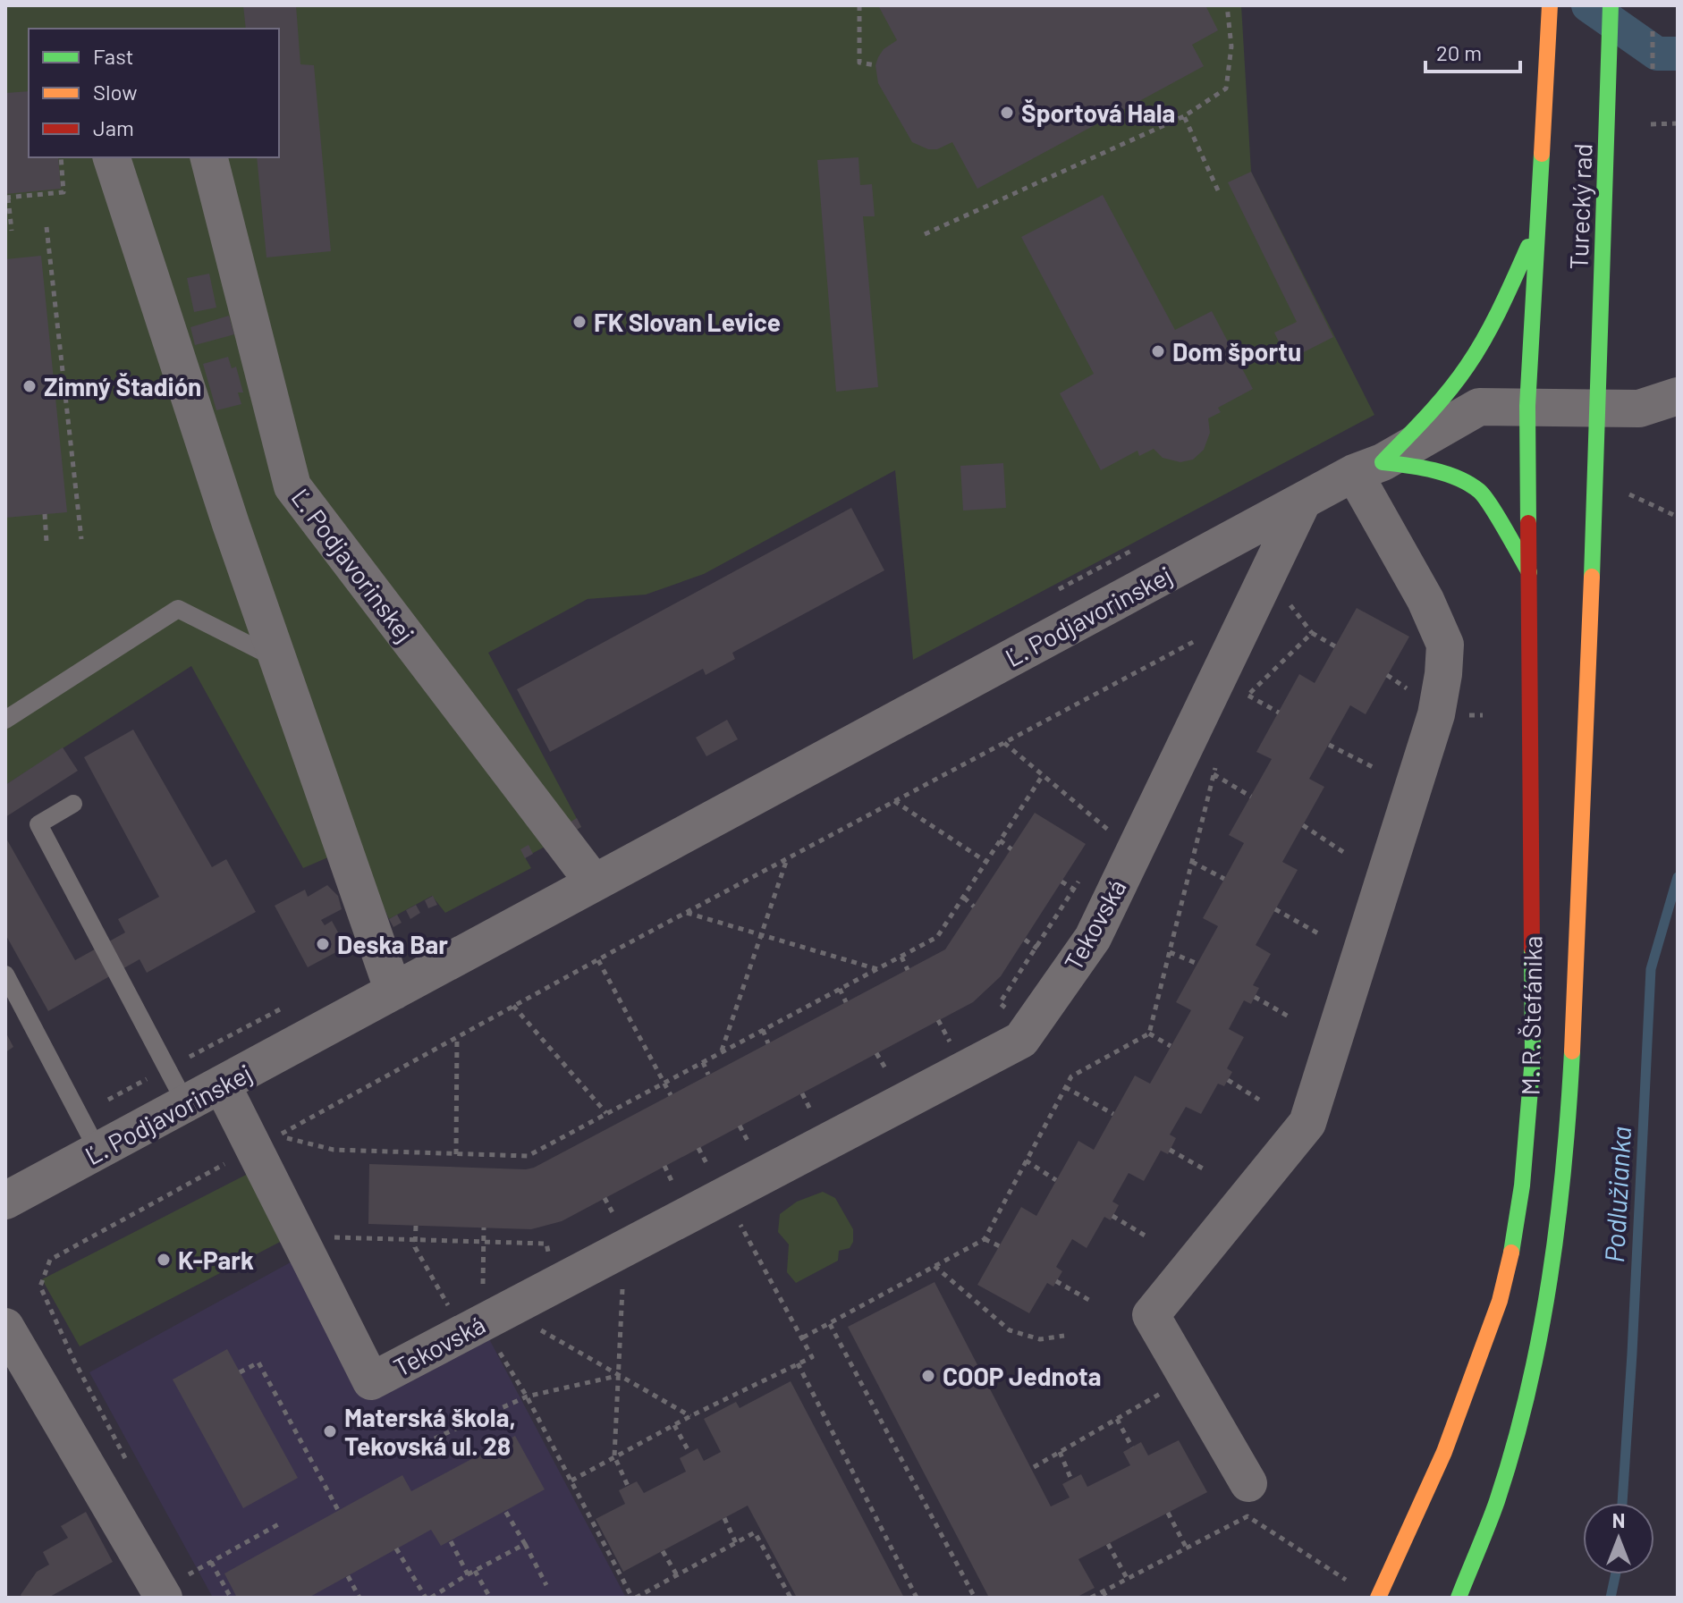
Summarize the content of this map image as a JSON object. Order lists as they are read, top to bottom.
{
  "streets": {
    "main road": ["Turecký rad", "M. R. Štefánika"],
    "street": ["Ľ. Podjavorinskej", "Tekovská"]
  },
  "crossings": [
    ["Turecký rad", "Ľ. Podjavorinskej"],
    ["Turecký rad", "M. R. Štefánika"],
    ["Ľ. Podjavorinskej", "Tekovská"],
    ["Ľ. Podjavorinskej", "M. R. Štefánika"]
  ],
  "water": ["Podlužianka"],
  "places": [
    "Športová Hala",
    "FK Slovan Levice",
    "Dom športu",
    "Zimný Štadión",
    "Deska Bar",
    "K-Park",
    "COOP Jednota",
    "Materská škola, Tekovská ul. 28"
  ],
  "legend": ["Fast", "Slow", "Jam"],
  "scale_bar": "20 m",
  "north": "top"
}
